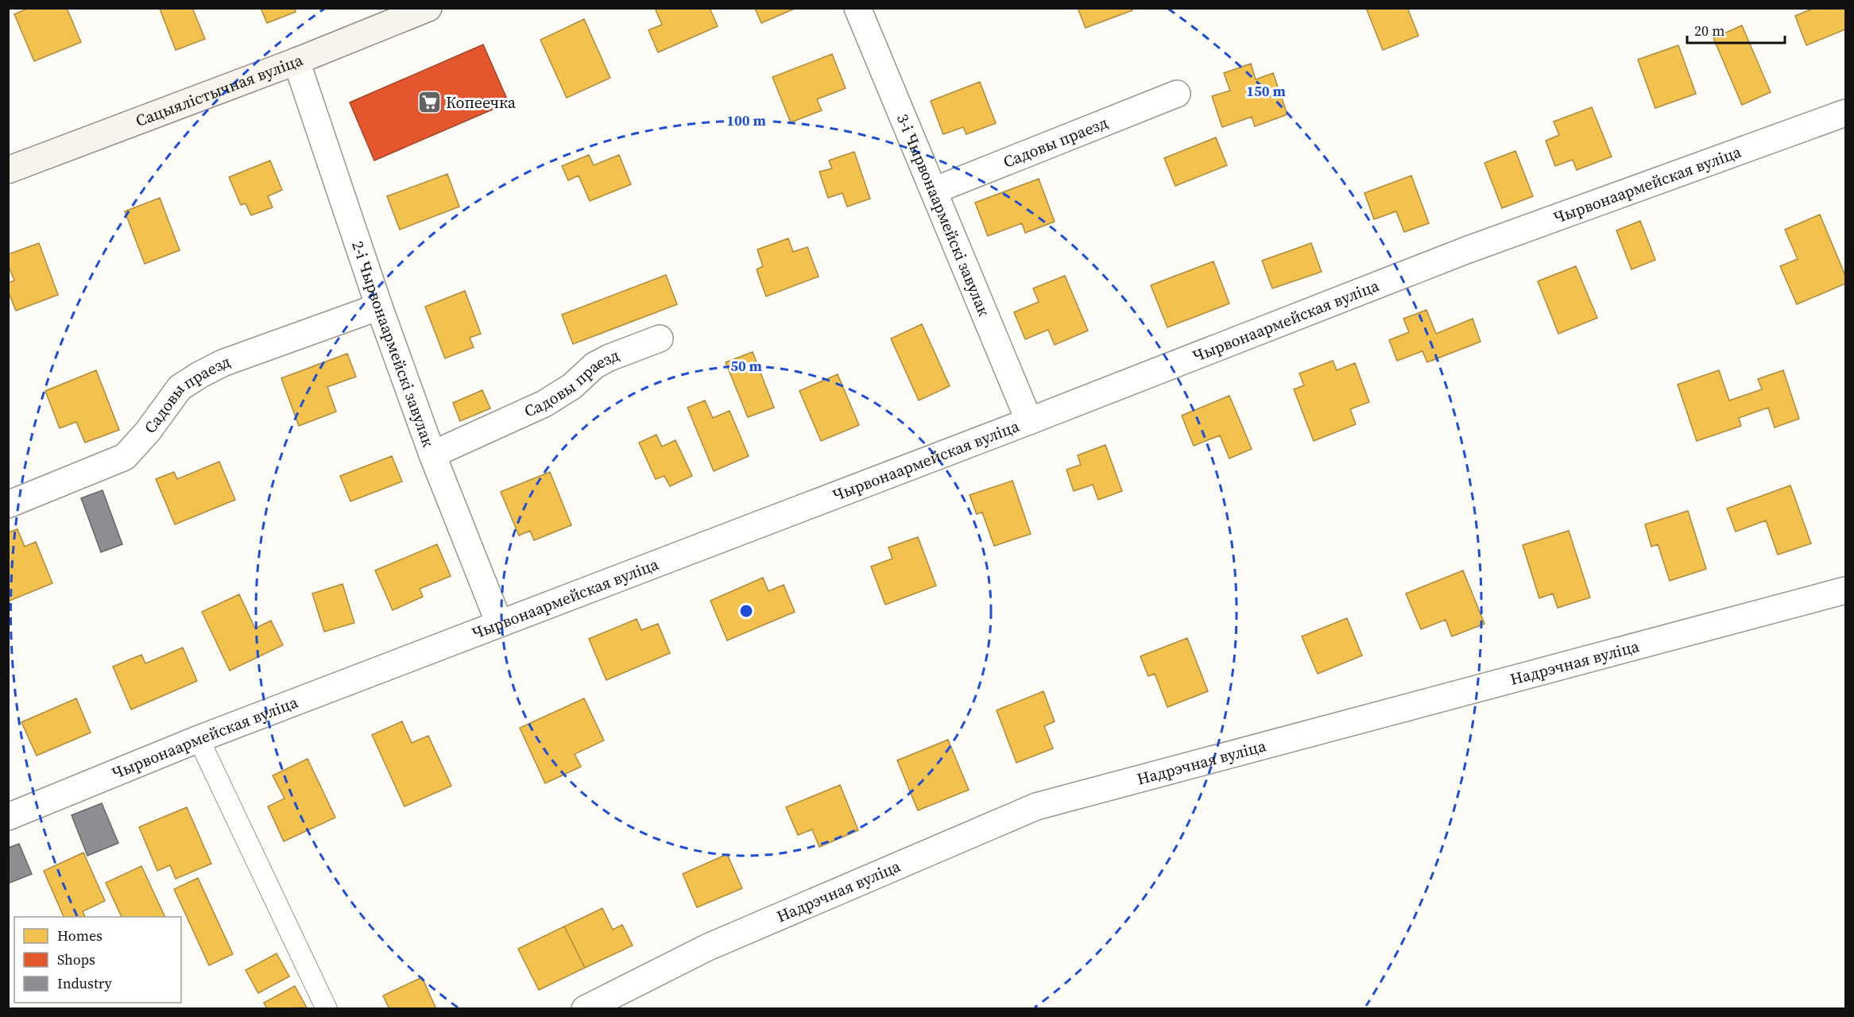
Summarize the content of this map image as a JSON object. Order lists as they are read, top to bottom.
{
  "streets": {
    "main road": ["Сацыялістычная вуліца"],
    "street": [
      "Садовы праезд",
      "Чырвонаармейская вуліца",
      "3-і Чырвонаармейскі завулак",
      "2-і Чырвонаармейскі завулак",
      "Надрэчная вуліца"
    ]
  },
  "crossings": [
    ["Сацыялістычная вуліца", "2-і Чырвонаармейскі завулак"],
    ["Садовы праезд", "3-і Чырвонаармейскі завулак"],
    ["Садовы праезд", "2-і Чырвонаармейскі завулак"],
    ["Чырвонаармейская вуліца", "3-і Чырвонаармейскі завулак"],
    ["Чырвонаармейская вуліца", "2-і Чырвонаармейскі завулак"]
  ],
  "places": {
    "supermarket": ["Копеечка"]
  },
  "legend": ["Homes", "Shops", "Industry"],
  "scale_bar": "20 m",
  "rings": ["150 m", "100 m", "50 m"]
}
